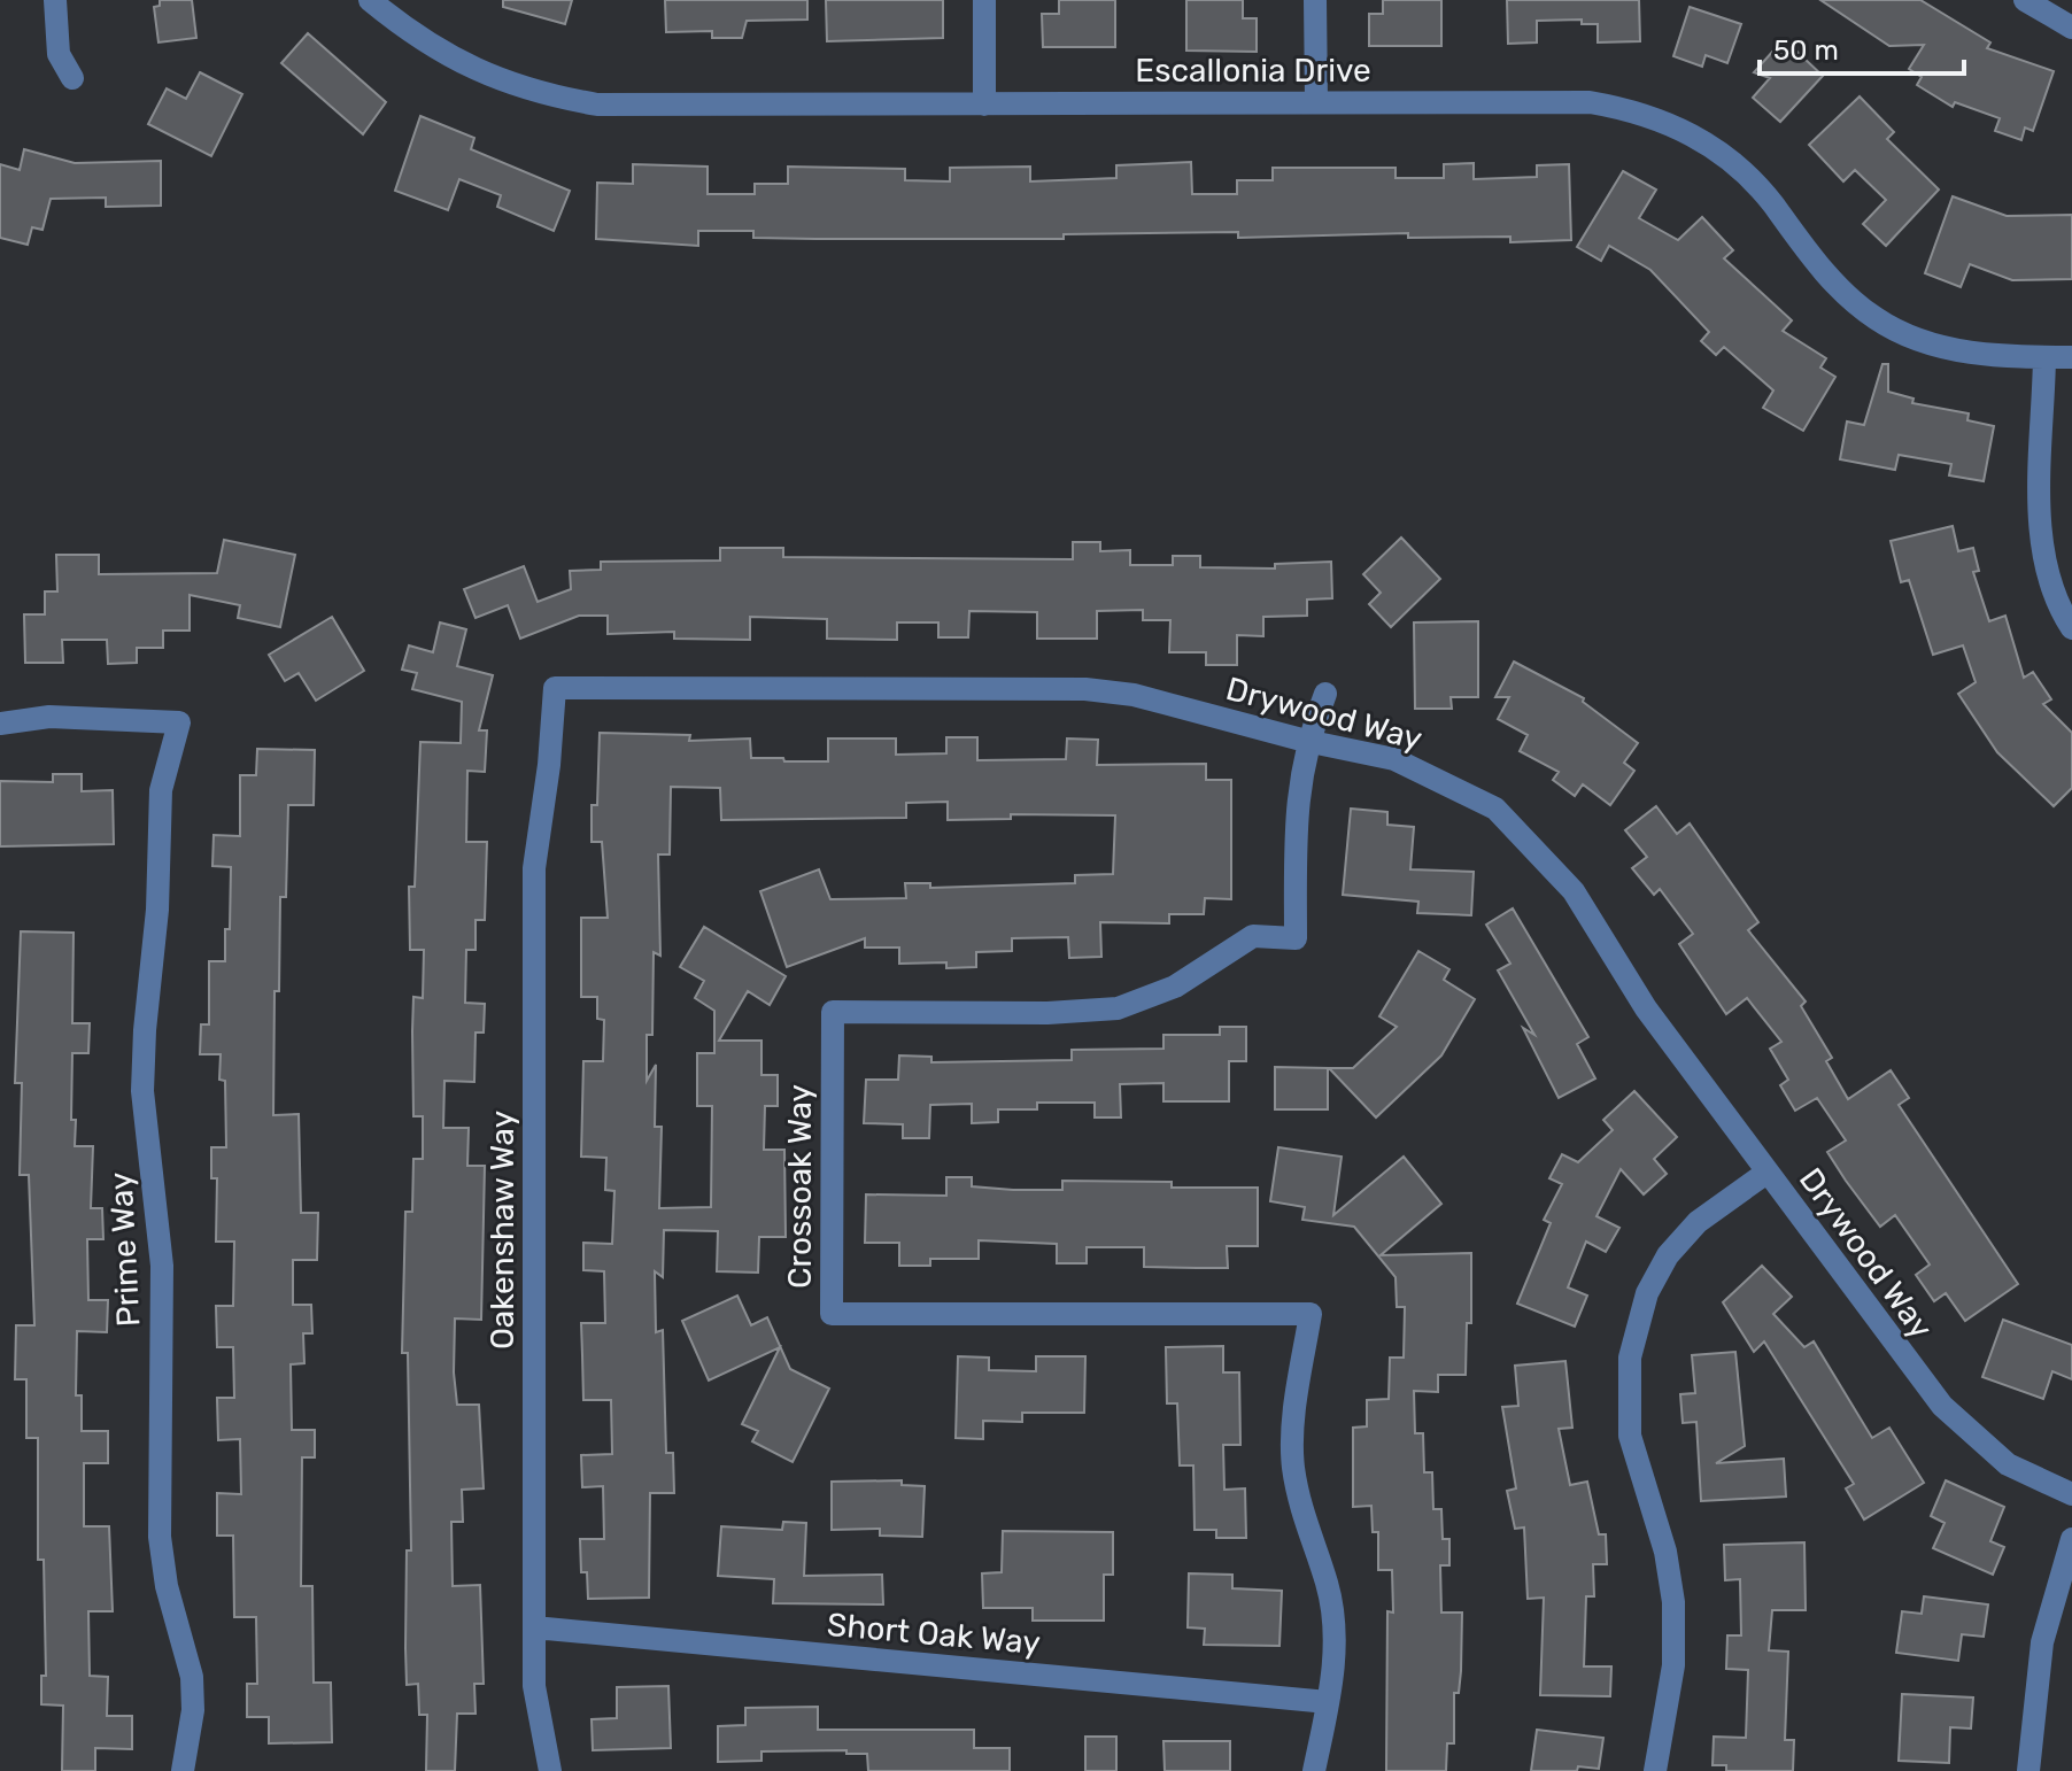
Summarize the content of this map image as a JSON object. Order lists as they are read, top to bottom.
{
  "streets": {
    "street": [
      "Escallonia Drive",
      "Drywood Way",
      "Crossoak Way",
      "Oakenshaw Way",
      "Prime Way",
      "Short Oak Way"
    ]
  },
  "crossings": [
    ["Drywood Way", "Crossoak Way"],
    ["Drywood Way", "Oakenshaw Way"],
    ["Crossoak Way", "Short Oak Way"],
    ["Oakenshaw Way", "Short Oak Way"]
  ],
  "scale_bar": "50 m"
}
